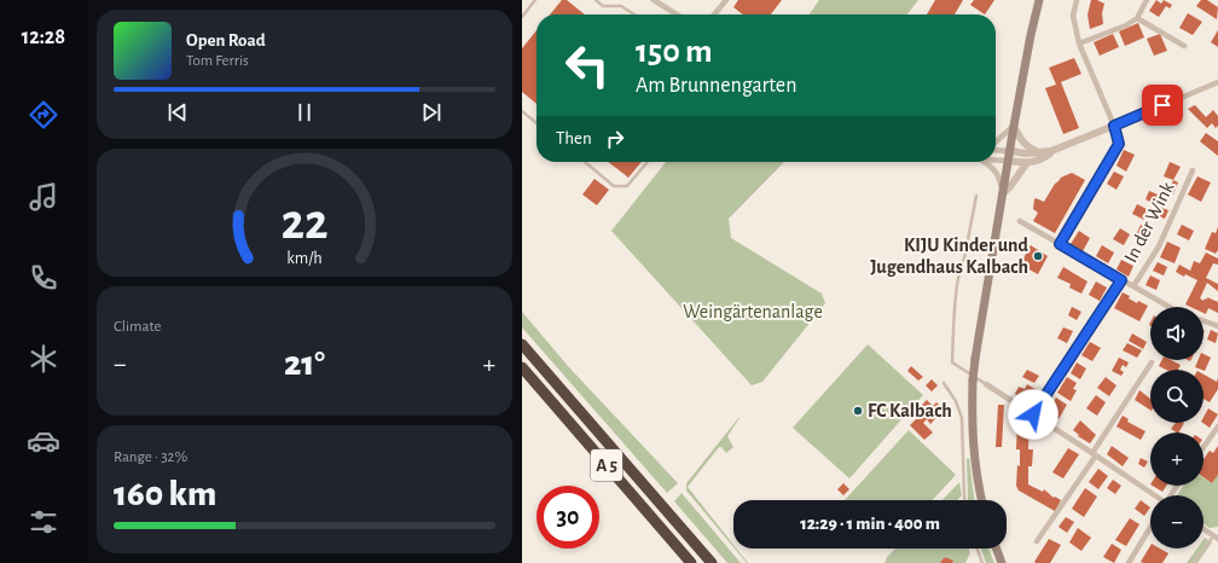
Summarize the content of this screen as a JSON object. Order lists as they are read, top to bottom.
{
  "streets": {
    "highway": ["A 5"],
    "street": ["In der Wink"]
  },
  "parks": ["Weingärtenanlage"],
  "places": ["KIJU Kinder und Jugendhaus Kalbach", "FC Kalbach"],
  "page": {
    "tabs": "12:28",
    "turn": ["150 m", "Am Brunnengarten"],
    "song": ["Open Road", "Tom Ferris"],
    "then": "Then",
    "tile": [
      "Climate",
      ["Range · 32%", "160 km"]
    ],
    "map_buttons": ["+", "−"],
    "heat": ["−", "21°", "+"],
    "limit": "30",
    "trip": "12:29 · 1 min · 400 m",
    "gauge": ["22", "km/h"]
  }
}
